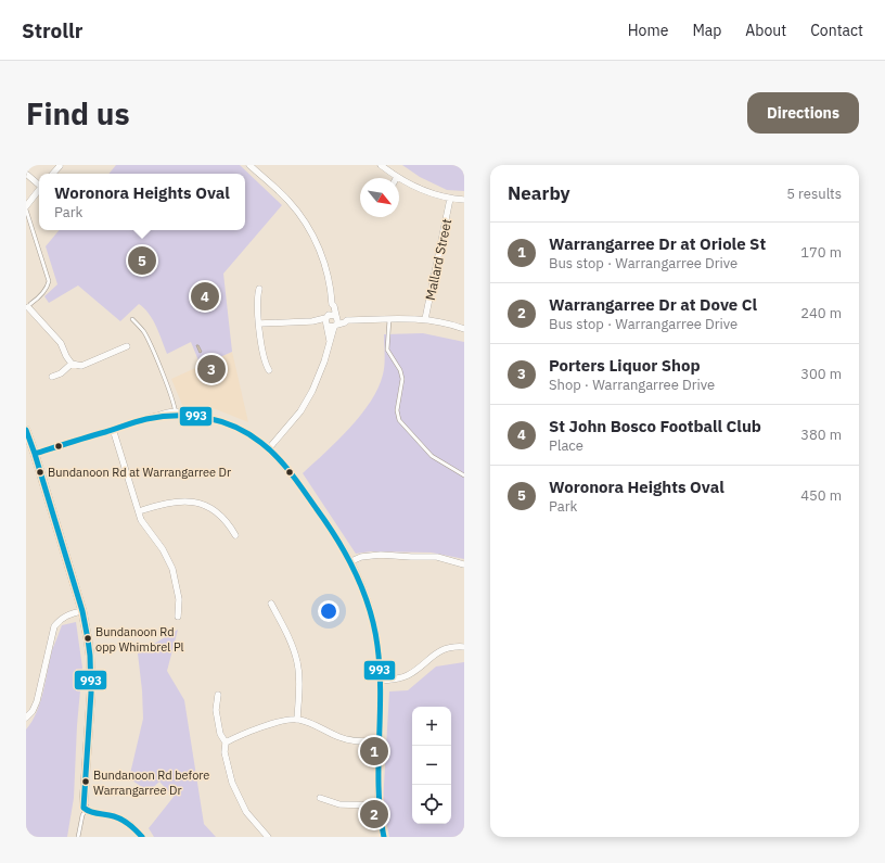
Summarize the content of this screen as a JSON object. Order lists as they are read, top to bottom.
{
  "streets": {
    "street": ["Mallard Street"]
  },
  "places": ["Bundanoon Rd at Warrangarree Dr", "Bundanoon Rd opp Whimbrel Pl", "Bundanoon Rd before Warrangarree Dr"],
  "lines": ["transit line 993"],
  "north": "bottom right",
  "page": {
    "header": "Strollr",
    "nav": [
      "Home",
      "Map",
      "About",
      "Contact"
    ],
    "buttons": "Directions",
    "title": "Find us",
    "heading": ["Nearby", "5 results"],
    "popup": ["Woronora Heights Oval", "Park"],
    "list": [
      {
        "mark": "1",
        "name": "Warrangarree Dr at Oriole St",
        "note": "Bus stop · Warrangarree Drive",
        "value": "170 m"
      },
      {
        "mark": "2",
        "name": "Warrangarree Dr at Dove Cl",
        "note": "Bus stop · Warrangarree Drive",
        "value": "240 m"
      },
      {
        "mark": "3",
        "name": "Porters Liquor Shop",
        "note": "Shop · Warrangarree Drive",
        "value": "300 m"
      },
      {
        "mark": "4",
        "name": "St John Bosco Football Club",
        "note": "Place",
        "value": "380 m"
      },
      {
        "mark": "5",
        "name": "Woronora Heights Oval",
        "note": "Park",
        "value": "450 m"
      }
    ],
    "pins": [
      "5",
      "4",
      "3",
      "1",
      "2"
    ],
    "map_buttons": ["+", "−"]
  }
}
